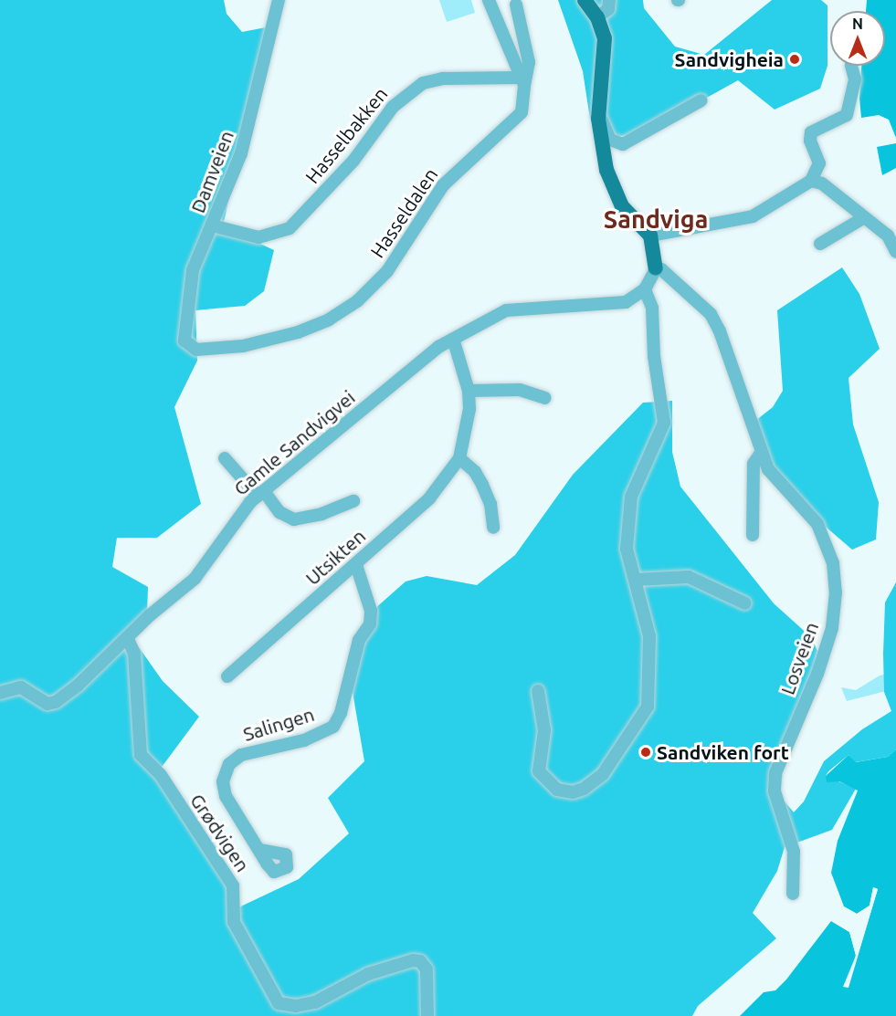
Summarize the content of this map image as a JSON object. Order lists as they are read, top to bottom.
{
  "streets": {
    "street": [
      "Hasselbakken",
      "Damveien",
      "Hasseldalen",
      "Gamle Sandvigvei",
      "Utsikten",
      "Losveien",
      "Salingen",
      "Grødvigen"
    ]
  },
  "crossings": [
    ["Hasselbakken", "Damveien"],
    ["Hasselbakken", "Hasseldalen"],
    ["Damveien", "Hasseldalen"],
    ["Gamle Sandvigvei", "Utsikten"],
    ["Gamle Sandvigvei", "Grødvigen"],
    ["Utsikten", "Salingen"]
  ],
  "districts": ["Sandviga"],
  "places": ["Sandvigheia", "Sandviken fort"],
  "north": "top"
}
